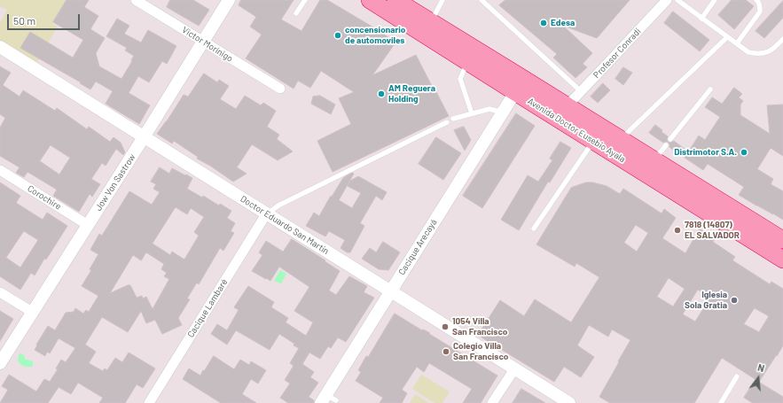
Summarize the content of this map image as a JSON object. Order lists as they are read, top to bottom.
{
  "streets": {
    "highway": ["Avenida Doctor Eusebio Ayala"],
    "street": [
      "Victor Morínigo",
      "Profesor Conradi",
      "Jow Von Sastrow",
      "Corochire",
      "Doctor Eduardo San Martín",
      "Cacique Arecayá",
      "Cacique Lambaré"
    ]
  },
  "crossings": [
    ["Victor Morínigo", "Jow Von Sastrow"],
    ["Profesor Conradi", "Avenida Doctor Eusebio Ayala"],
    ["Avenida Doctor Eusebio Ayala", "Cacique Arecayá"],
    ["Jow Von Sastrow", "Corochire"],
    ["Jow Von Sastrow", "Doctor Eduardo San Martín"],
    ["Doctor Eduardo San Martín", "Cacique Arecayá"],
    ["Doctor Eduardo San Martín", "Cacique Lambaré"]
  ],
  "places": [
    "Edesa",
    "concensionario de automoviles",
    "AM Reguera Holding",
    "Distrimotor S.A.",
    "7818 (14807) EL SALVADOR",
    "Iglesia Sola Gratia",
    "1054 Villa San Francisco",
    "Colegio Villa San Francisco"
  ],
  "scale_bar": "50 m",
  "north": "top"
}
